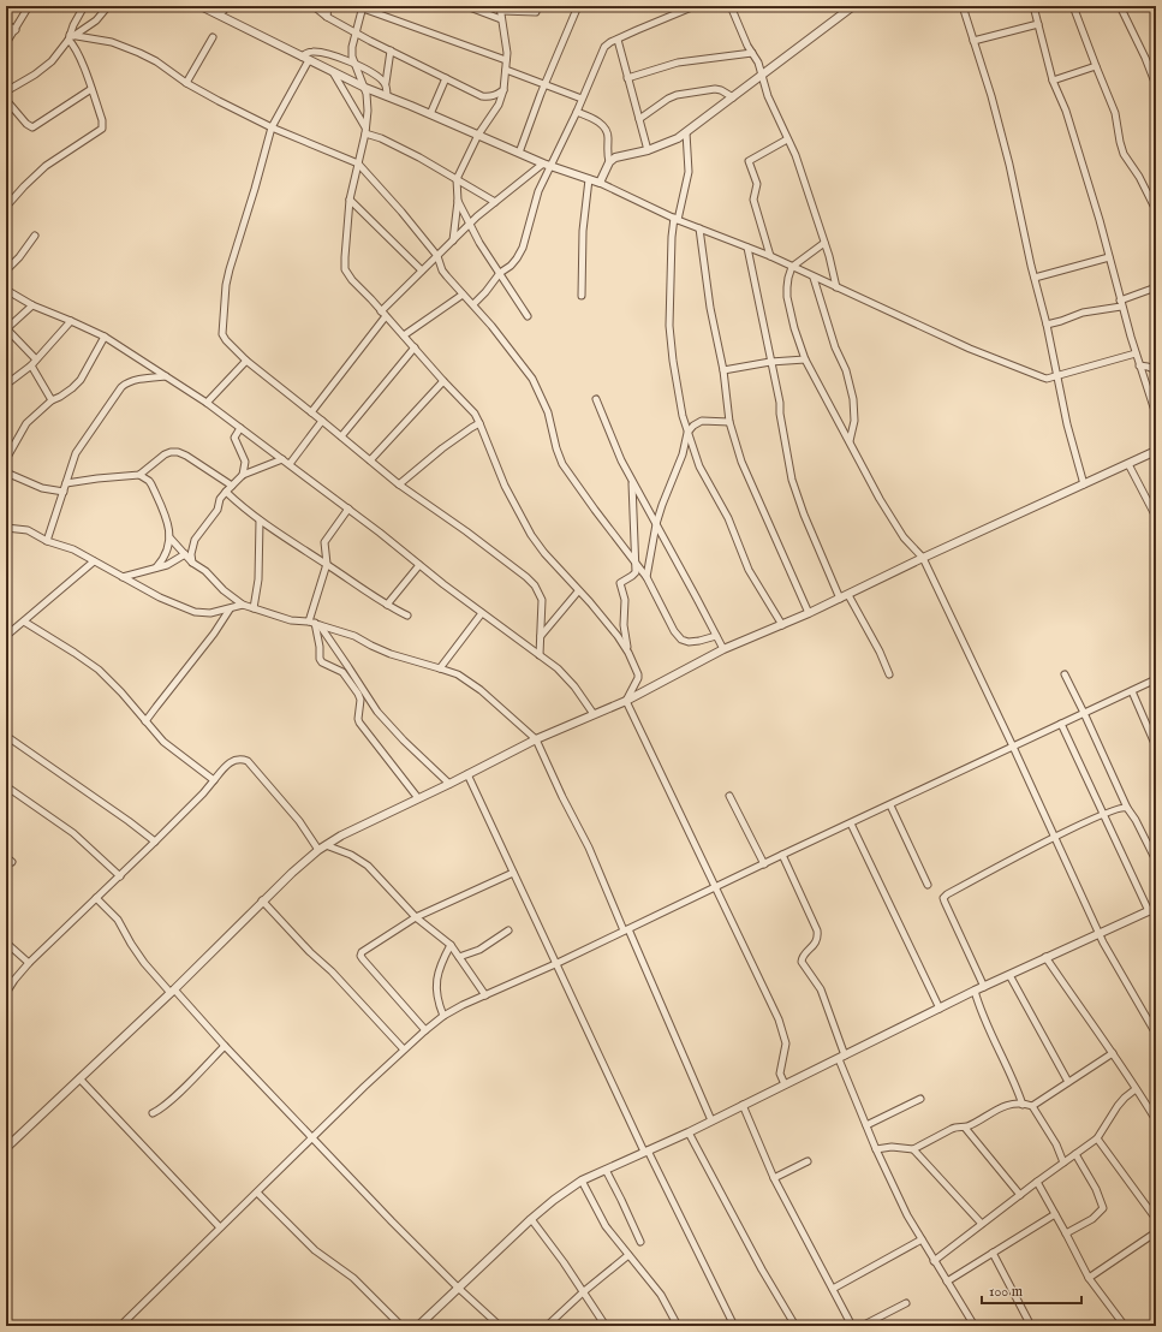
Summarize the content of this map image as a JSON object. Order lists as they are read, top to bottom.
{
  "scale_bar": "100 m"
}
